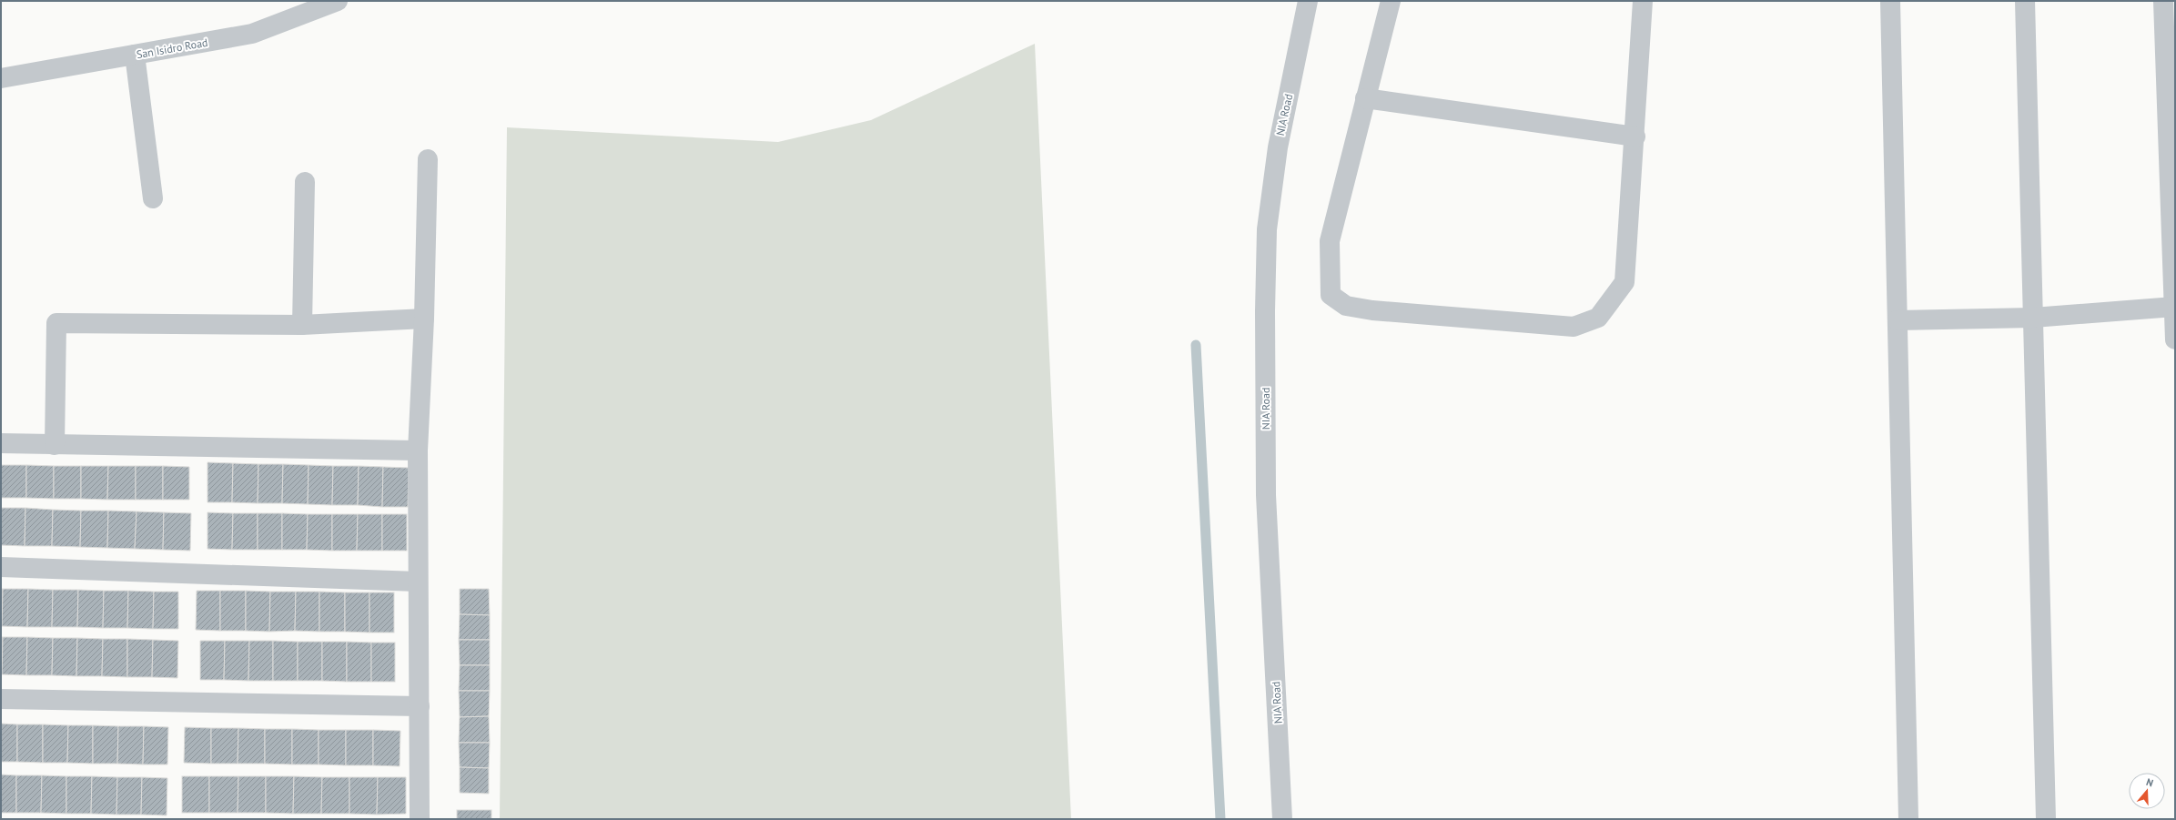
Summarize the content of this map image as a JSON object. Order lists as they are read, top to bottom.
{
  "streets": {
    "street": ["San Isidro Road", "NIA Road"]
  },
  "north": "top"
}
